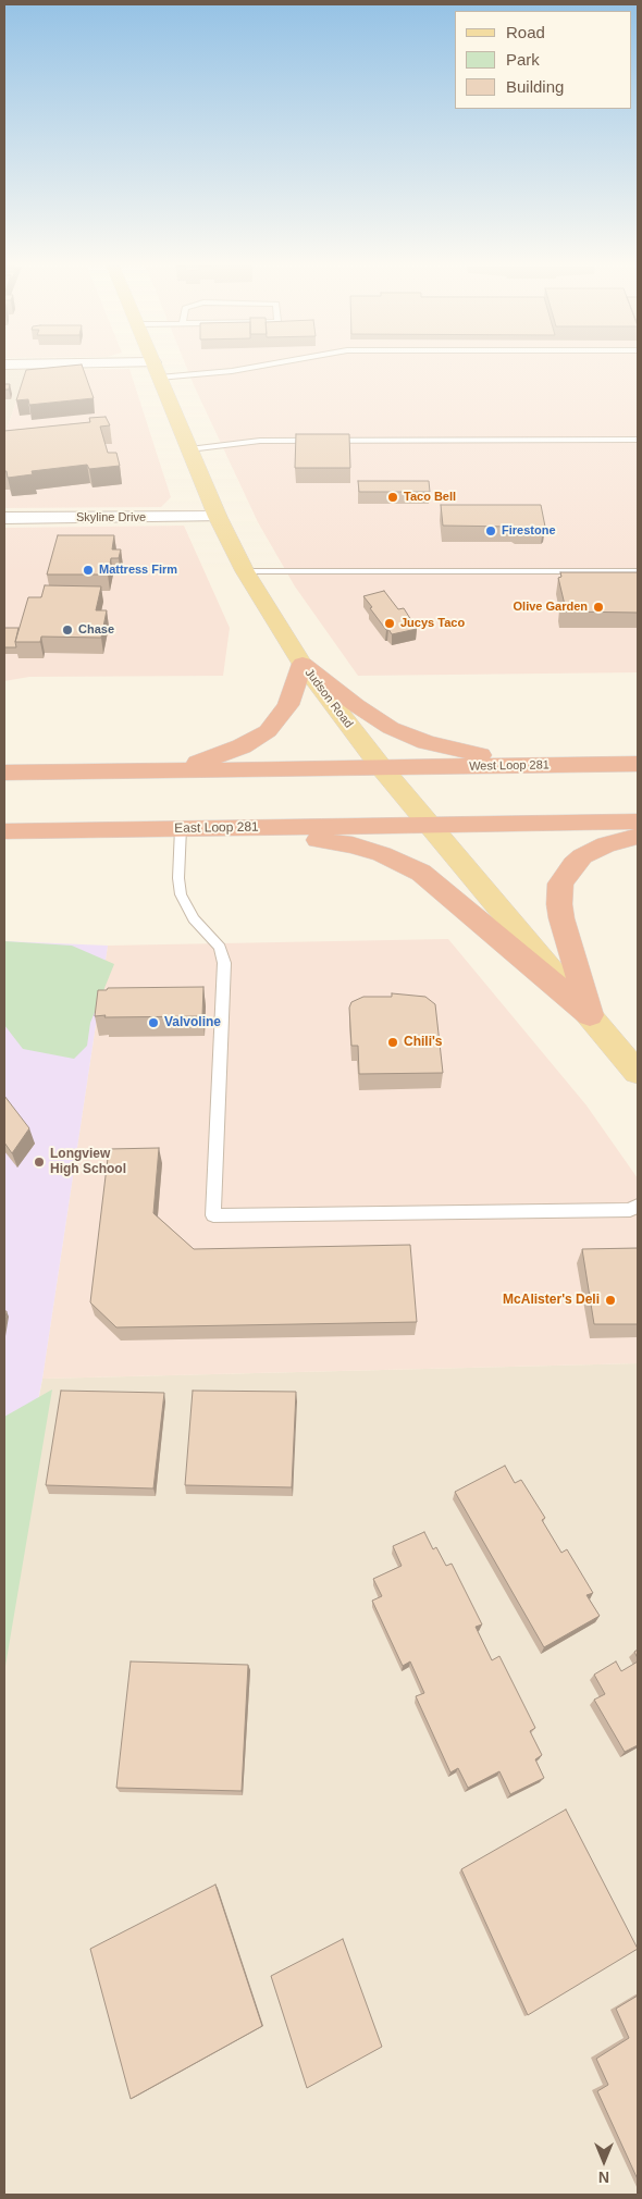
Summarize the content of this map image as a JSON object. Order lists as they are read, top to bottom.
{
  "streets": {
    "highway": ["West Loop 281", "East Loop 281"],
    "main road": ["Judson Road"],
    "street": ["Skyline Drive"]
  },
  "crossings": [
    ["Skyline Drive", "Judson Road"],
    ["Judson Road", "West Loop 281"],
    ["Judson Road", "East Loop 281"]
  ],
  "places": [
    "Taco Bell",
    "Firestone",
    "Mattress Firm",
    "Olive Garden",
    "Jucys Taco",
    "Chase",
    "Valvoline",
    "Chili's",
    "Longview High School",
    "McAlister's Deli"
  ],
  "legend": ["Road", "Park", "Building"],
  "north": "bottom"
}
